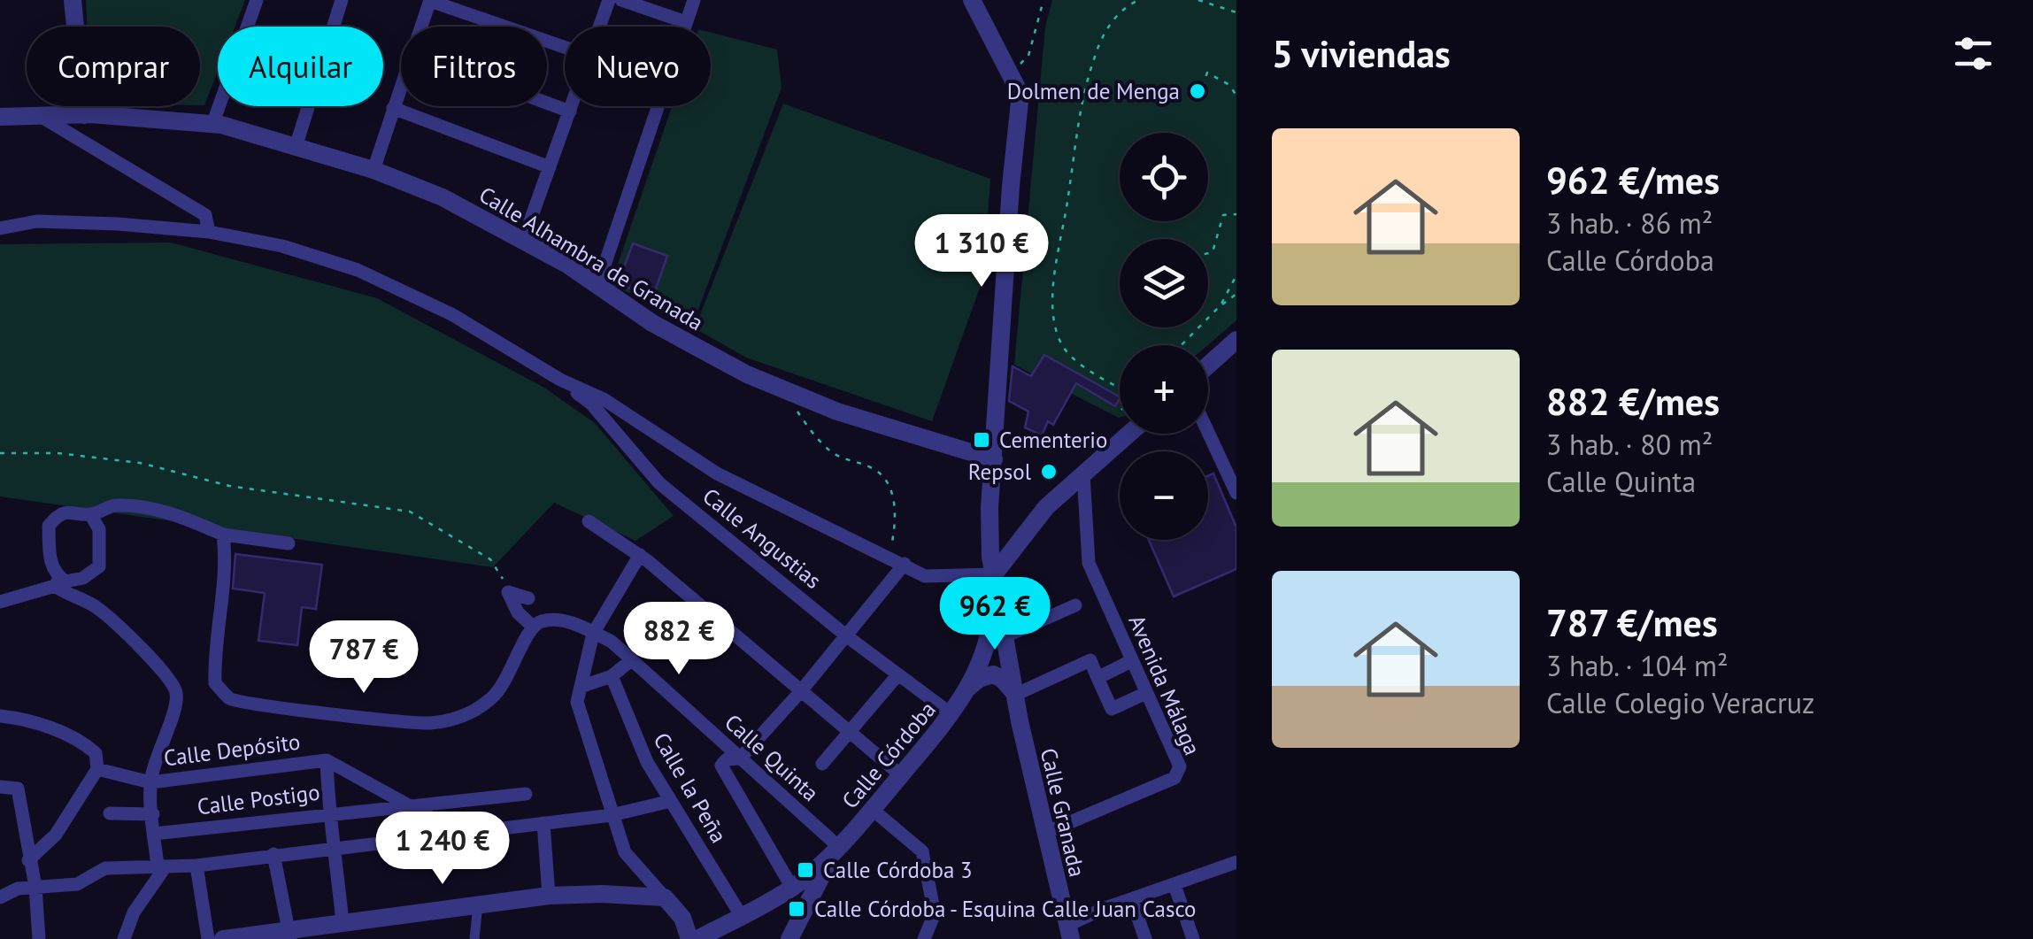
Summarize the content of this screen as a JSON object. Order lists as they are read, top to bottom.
{
  "streets": {
    "street": [
      "Calle Alhambra de Granada",
      "Calle Angustias",
      "Avenida Málaga",
      "Calle Depósito",
      "Calle Córdoba",
      "Calle Quinta",
      "Calle la Peña",
      "Calle Postigo",
      "Calle Granada"
    ]
  },
  "crossings": [
    ["Calle Angustias", "Calle Córdoba"],
    ["Avenida Málaga", "Calle Granada"],
    ["Calle Depósito", "Calle Postigo"],
    ["Calle Córdoba", "Calle Quinta"],
    ["Calle Córdoba", "Calle Granada"]
  ],
  "places": {
    "other": ["Dolmen de Menga", "Repsol"],
    "transit": ["Cementerio", "Calle Córdoba 3", "Calle Córdoba - Esquina Calle Juan Casco"]
  },
  "page": {
    "heading": "5 viviendas",
    "chip": [
      "Comprar",
      "Alquilar",
      "Filtros",
      "Nuevo"
    ],
    "list": [
      {
        "name": "962 €/mes",
        "note": "3 hab. · 86 m² · Calle Córdoba"
      },
      {
        "name": "882 €/mes",
        "note": "3 hab. · 80 m² · Calle Quinta"
      },
      {
        "name": "787 €/mes",
        "note": "3 hab. · 104 m² · Calle Colegio Veracruz"
      }
    ],
    "map_buttons": ["+", "−"],
    "price": [
      "1 310 €",
      "962 €",
      "882 €",
      "787 €",
      "1 240 €"
    ]
  }
}
